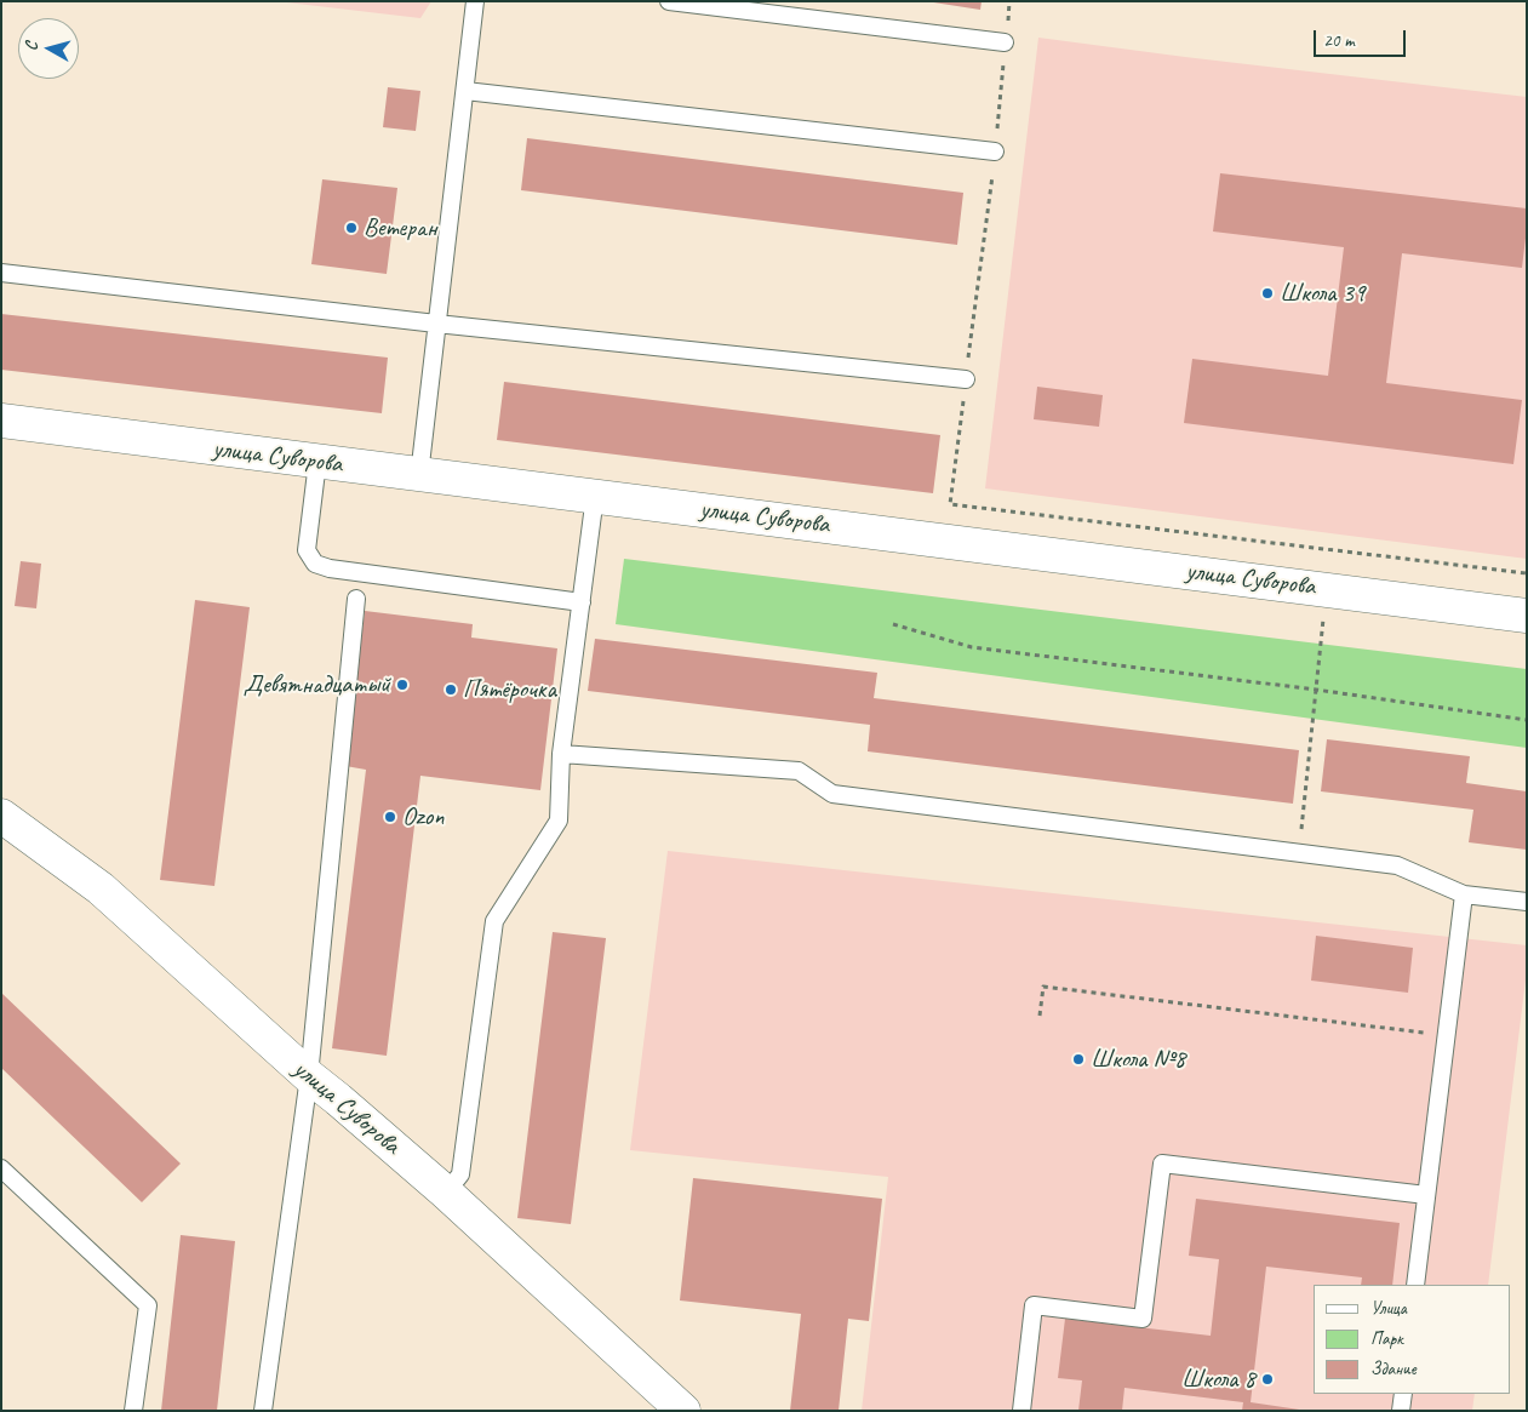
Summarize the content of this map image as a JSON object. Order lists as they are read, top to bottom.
{
  "streets": {
    "street": ["улица Суворова"]
  },
  "places": [
    "Ветеран",
    "Школа 39",
    "Девятнадцатый",
    "Пятёрочка",
    "Ozon",
    "Школа №8",
    "Школа 8"
  ],
  "legend": ["Улица", "Парк", "Здание"],
  "scale_bar": "20 m",
  "north": "left"
}
